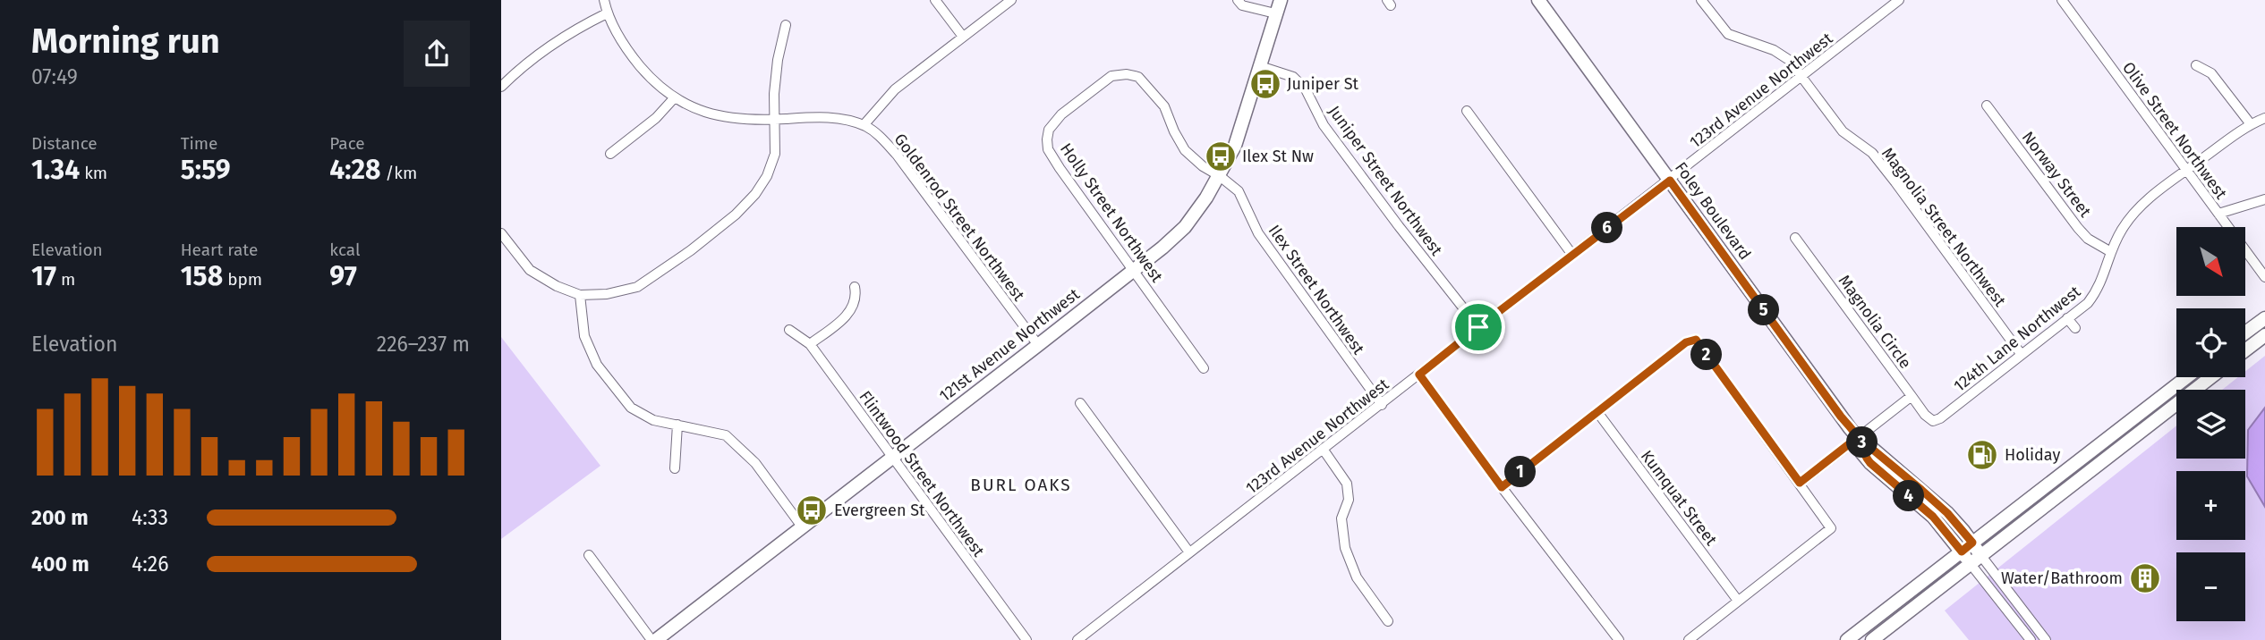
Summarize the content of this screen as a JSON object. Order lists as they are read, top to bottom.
{
  "streets": {
    "street": [
      "123rd Avenue Northwest",
      "Olive Street Northwest",
      "Norway Street",
      "Juniper Street Northwest",
      "Foley Boulevard",
      "Holly Street Northwest",
      "Goldenrod Street Northwest",
      "Magnolia Street Northwest",
      "Ilex Street Northwest",
      "Magnolia Circle",
      "124th Lane Northwest",
      "121st Avenue Northwest",
      "Flintwood Street Northwest",
      "Kumquat Street"
    ]
  },
  "crossings": [
    ["123rd Avenue Northwest", "Juniper Street Northwest"],
    ["123rd Avenue Northwest", "Foley Boulevard"],
    ["123rd Avenue Northwest", "Magnolia Street Northwest"],
    ["123rd Avenue Northwest", "Ilex Street Northwest"],
    ["Olive Street Northwest", "124th Lane Northwest"],
    ["Norway Street", "124th Lane Northwest"],
    ["Juniper Street Northwest", "121st Avenue Northwest"],
    ["Holly Street Northwest", "Ilex Street Northwest"],
    ["Holly Street Northwest", "121st Avenue Northwest"],
    ["Goldenrod Street Northwest", "121st Avenue Northwest"],
    ["Magnolia Street Northwest", "124th Lane Northwest"],
    ["Ilex Street Northwest", "121st Avenue Northwest"],
    ["Magnolia Circle", "124th Lane Northwest"],
    ["121st Avenue Northwest", "Flintwood Street Northwest"]
  ],
  "districts": ["BURL OAKS"],
  "places": {
    "bus stop": ["Juniper St", "Ilex St Nw", "Evergreen St"],
    "fuel station": ["Holiday"],
    "building": ["Water/Bathroom"]
  },
  "north": "bottom right",
  "page": {
    "heading": ["Morning run", "07:49"],
    "stats": [
      ["Distance", "1.34 km"],
      ["Time", "5:59"],
      ["Pace", "4:28 /km"],
      ["Elevation", "17 m"],
      ["Heart rate", "158 bpm"],
      ["kcal", "97"]
    ],
    "pins": [
      "6",
      "5",
      "2",
      "3",
      "1",
      "4"
    ],
    "map_buttons": ["+", "−"],
    "chart": ["Elevation", "226–237 m"],
    "list": [
      {
        "name": "200 m",
        "note": "4:33"
      },
      {
        "name": "400 m",
        "note": "4:26"
      }
    ]
  }
}
